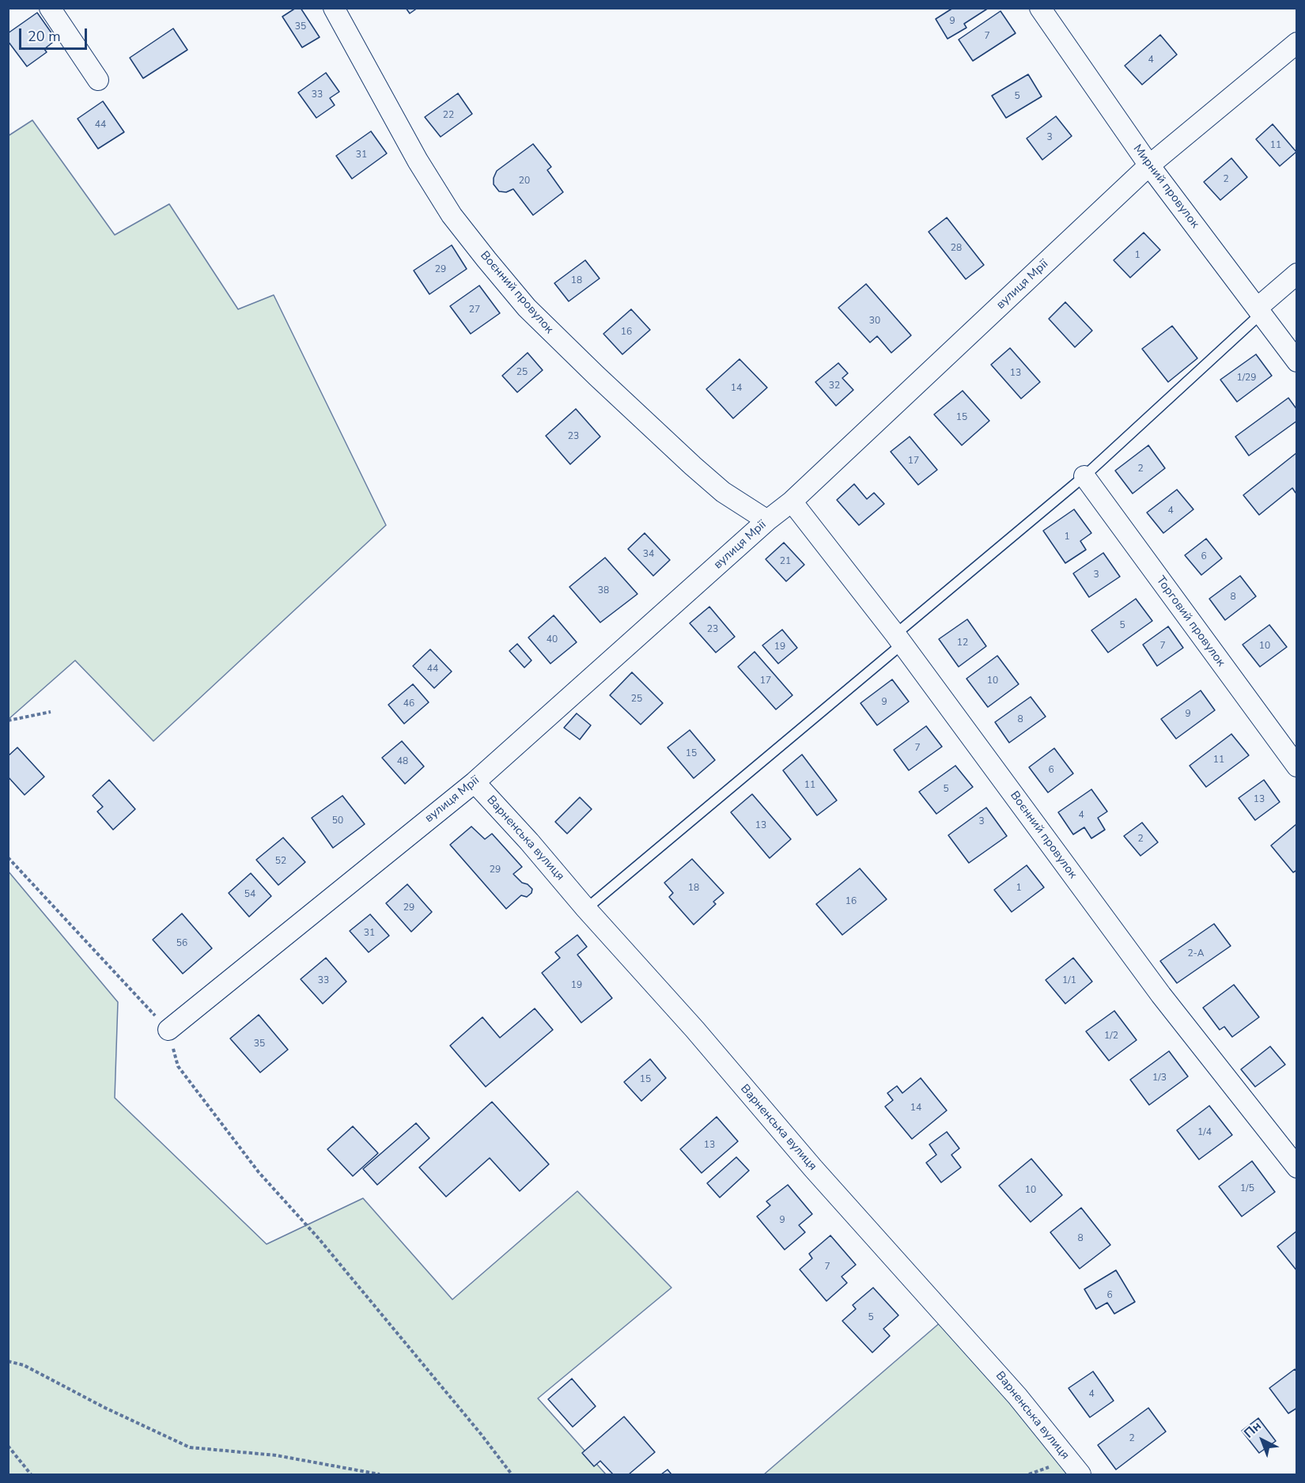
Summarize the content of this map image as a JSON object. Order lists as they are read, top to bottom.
{
  "streets": {
    "street": [
      "Мирний провулок",
      "вулиця Мрії",
      "Воєнний провулок",
      "Торговий провулок",
      "Варненська вулиця"
    ]
  },
  "crossings": [
    ["Мирний провулок", "вулиця Мрії"],
    ["вулиця Мрії", "Воєнний провулок"],
    ["вулиця Мрії", "Варненська вулиця"]
  ],
  "house_numbers": [
    "9",
    "35",
    "7",
    "4",
    "33",
    "5",
    "22",
    "44",
    "3",
    "11",
    "31",
    "2",
    "20",
    "28",
    "1",
    "29",
    "18",
    "27",
    "30",
    "16",
    "25",
    "13",
    "1/29",
    "32",
    "14",
    "15",
    "23",
    "17",
    "2",
    "4",
    "1",
    "34",
    "6",
    "21",
    "3",
    "38",
    "8",
    "5",
    "23",
    "40",
    "12",
    "7",
    "10",
    "19",
    "44",
    "17",
    "10",
    "25",
    "9",
    "46",
    "9",
    "8",
    "7",
    "15",
    "11",
    "48",
    "6",
    "11",
    "5",
    "13",
    "4",
    "50",
    "3",
    "13",
    "2",
    "52",
    "29",
    "18",
    "1",
    "54",
    "16",
    "29",
    "31",
    "56",
    "2-А",
    "33",
    "1/1",
    "19",
    "1/2",
    "35",
    "1/3",
    "15",
    "14",
    "1/4",
    "13",
    "1/5",
    "10",
    "9",
    "8",
    "7",
    "6",
    "5",
    "4",
    "2"
  ],
  "scale_bar": "20 m",
  "north": "top left"
}
